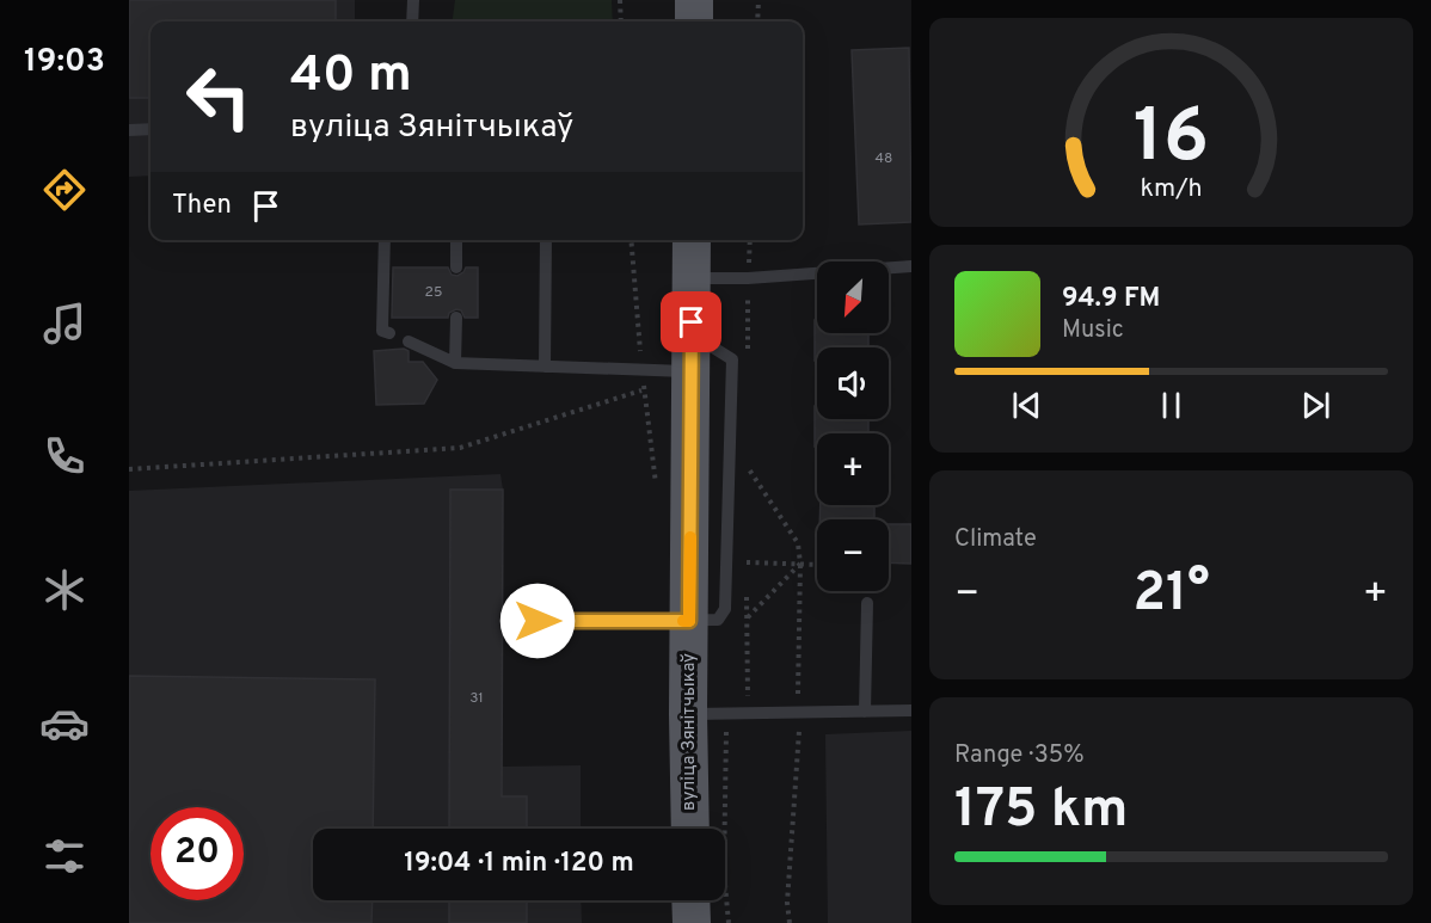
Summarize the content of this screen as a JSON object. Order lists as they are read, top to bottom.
{
  "streets": {
    "main road": ["вуліца Зянітчыкаў"]
  },
  "house_numbers": ["48", "25", "31"],
  "north": "bottom left",
  "page": {
    "tabs": "19:03",
    "turn": ["40 m", "вуліца Зянітчыкаў"],
    "then": "Then",
    "map_buttons": ["+", "−"],
    "song": ["94.9 FM", "Music"],
    "tile": [
      "Climate",
      ["Range · 35%", "175 km"]
    ],
    "heat": ["−", "21°", "+"],
    "limit": "20",
    "trip": "19:04 · 1 min · 120 m",
    "gauge": ["16", "km/h"]
  }
}
